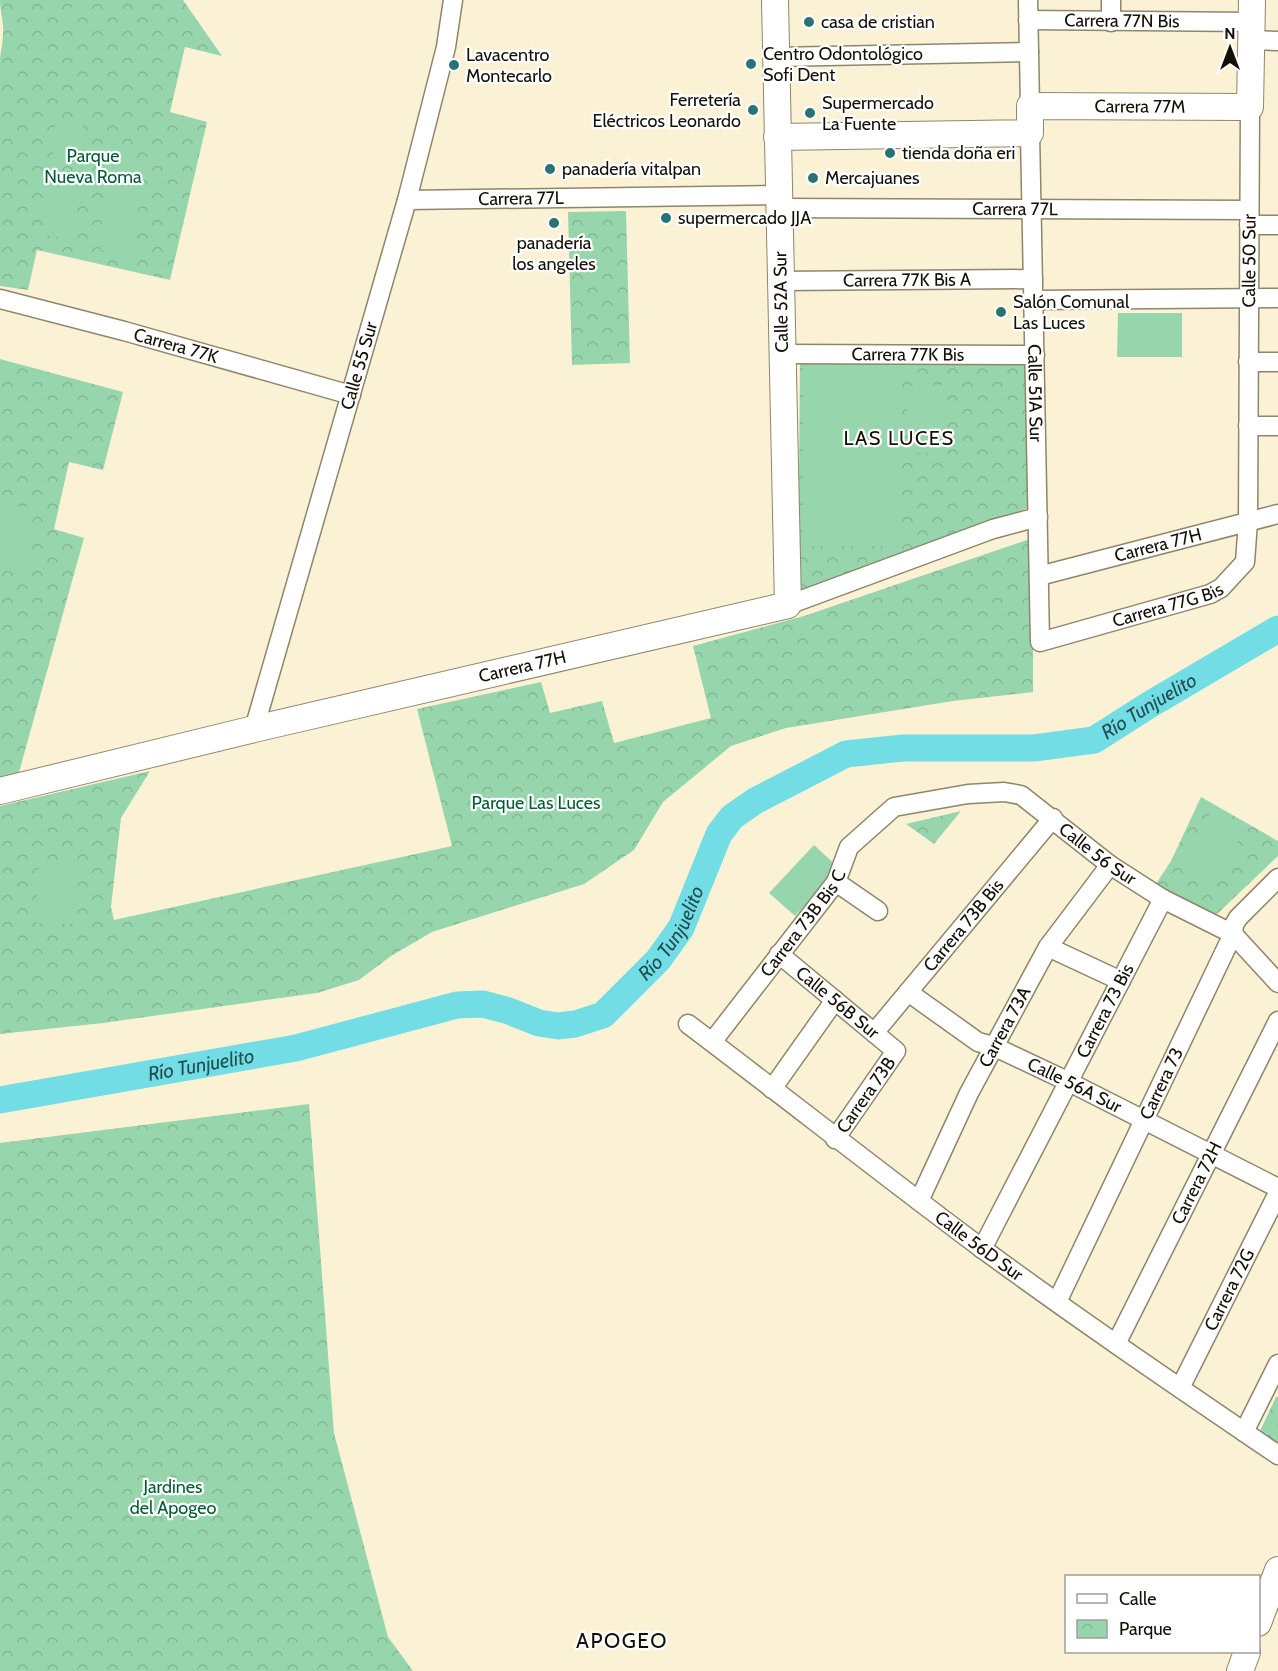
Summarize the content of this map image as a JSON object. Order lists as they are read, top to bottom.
{
  "streets": {
    "street": [
      "Carrera 77N Bis",
      "Carrera 77M",
      "Carrera 77L",
      "Calle 50 Sur",
      "Carrera 77K Bis A",
      "Calle 52A Sur",
      "Carrera 77K",
      "Carrera 77K Bis",
      "Calle 55 Sur",
      "Calle 51A Sur",
      "Carrera 77H",
      "Carrera 77G Bis",
      "Calle 56 Sur",
      "Carrera 73B Bis C",
      "Carrera 73B Bis",
      "Calle 56B Sur",
      "Carrera 73 Bis",
      "Carrera 73A",
      "Carrera 73",
      "Calle 56A Sur",
      "Carrera 73B",
      "Carrera 72H",
      "Calle 56D Sur",
      "Carrera 72G"
    ]
  },
  "crossings": [
    ["Carrera 77N Bis", "Calle 50 Sur"],
    ["Carrera 77N Bis", "Calle 51A Sur"],
    ["Carrera 77M", "Calle 50 Sur"],
    ["Carrera 77M", "Calle 51A Sur"],
    ["Carrera 77L", "Calle 50 Sur"],
    ["Carrera 77L", "Calle 52A Sur"],
    ["Carrera 77L", "Calle 55 Sur"],
    ["Carrera 77L", "Calle 51A Sur"],
    ["Calle 50 Sur", "Carrera 77H"],
    ["Calle 50 Sur", "Carrera 77G Bis"],
    ["Carrera 77K Bis A", "Calle 52A Sur"],
    ["Carrera 77K Bis A", "Calle 51A Sur"],
    ["Calle 52A Sur", "Carrera 77K Bis"],
    ["Calle 52A Sur", "Carrera 77H"],
    ["Carrera 77K", "Calle 55 Sur"],
    ["Carrera 77K Bis", "Calle 51A Sur"],
    ["Calle 55 Sur", "Carrera 77H"],
    ["Calle 51A Sur", "Carrera 77H"],
    ["Calle 51A Sur", "Carrera 77G Bis"],
    ["Carrera 77H", "Carrera 77G Bis"],
    ["Calle 56 Sur", "Carrera 73B Bis C"],
    ["Calle 56 Sur", "Carrera 73B Bis"],
    ["Calle 56 Sur", "Carrera 73 Bis"],
    ["Calle 56 Sur", "Carrera 73A"],
    ["Calle 56 Sur", "Carrera 73"],
    ["Carrera 73B Bis C", "Calle 56B Sur"],
    ["Carrera 73B Bis C", "Calle 56D Sur"],
    ["Carrera 73B Bis", "Calle 56B Sur"],
    ["Carrera 73B Bis", "Calle 56A Sur"],
    ["Calle 56B Sur", "Carrera 73B"],
    ["Carrera 73 Bis", "Calle 56A Sur"],
    ["Carrera 73 Bis", "Calle 56D Sur"],
    ["Carrera 73A", "Calle 56A Sur"],
    ["Carrera 73A", "Calle 56D Sur"],
    ["Carrera 73", "Calle 56A Sur"],
    ["Carrera 73", "Calle 56D Sur"],
    ["Calle 56A Sur", "Carrera 72H"],
    ["Carrera 73B", "Calle 56D Sur"],
    ["Carrera 72H", "Calle 56D Sur"],
    ["Calle 56D Sur", "Carrera 72G"]
  ],
  "districts": ["LAS LUCES", "APOGEO"],
  "water": ["Río Tunjuelito"],
  "parks": ["Parque Nueva Roma", "Parque Las Luces", "Jardines del Apogeo"],
  "places": [
    "casa de cristian",
    "Centro Odontológico Sofi Dent",
    "Lavacentro Montecarlo",
    "Ferretería Eléctricos Leonardo",
    "Supermercado La Fuente",
    "tienda doña eri",
    "panadería vitalpan",
    "Mercajuanes",
    "supermercado JJA",
    "panadería los angeles",
    "Salón Comunal Las Luces"
  ],
  "legend": ["Calle", "Parque"],
  "north": "top"
}
